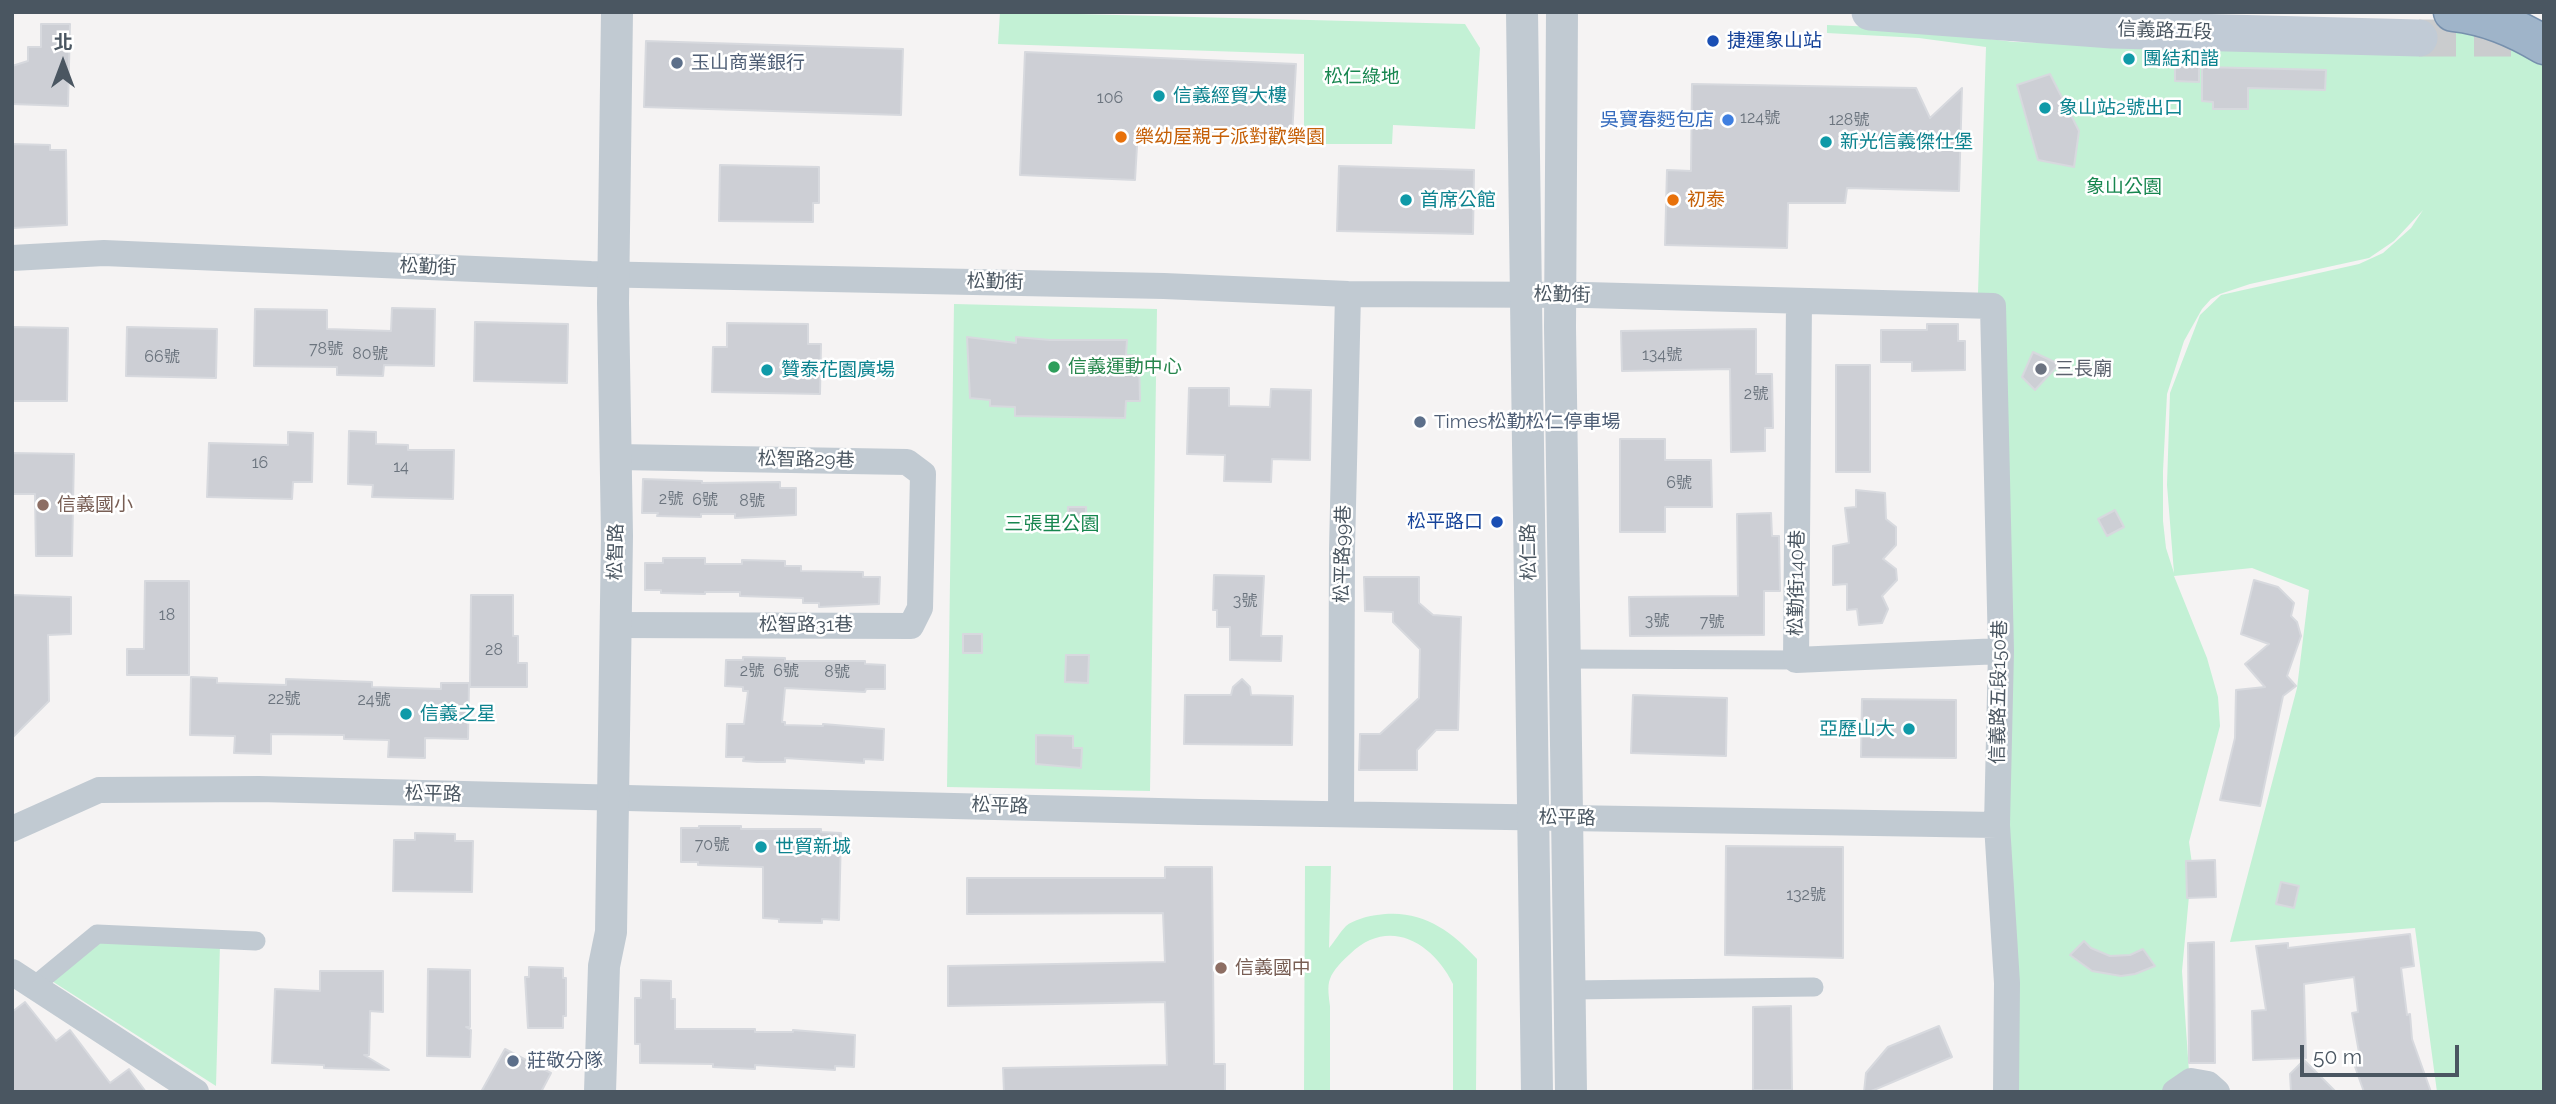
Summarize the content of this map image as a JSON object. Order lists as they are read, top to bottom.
{
  "streets": {
    "main road": ["信義路五段"],
    "street": [
      "松勤街",
      "松智路29巷",
      "松智路",
      "松仁路",
      "松平路99巷",
      "松勤街140巷",
      "松智路31巷",
      "信義路五段150巷",
      "松平路"
    ]
  },
  "crossings": [
    ["松勤街", "松智路"],
    ["松勤街", "松仁路"],
    ["松勤街", "松平路99巷"],
    ["松勤街", "松勤街140巷"],
    ["松勤街", "信義路五段150巷"],
    ["松智路29巷", "松智路"],
    ["松智路29巷", "松智路31巷"],
    ["松智路", "松智路31巷"],
    ["松智路", "松平路"],
    ["松仁路", "松平路"],
    ["松平路99巷", "松平路"],
    ["松勤街140巷", "信義路五段150巷"],
    ["信義路五段150巷", "松平路"]
  ],
  "parks": ["松仁綠地", "象山公園", "三張里公園"],
  "places": [
    "捷運象山站",
    "團結和諧",
    "玉山商業銀行",
    "信義經貿大樓",
    "象山站2號出口",
    "吳寶春麫包店",
    "樂幼屋親子派對歡樂園",
    "新光信義傑仕堡",
    "首席公館",
    "初泰",
    "信義運動中心",
    "三長廟",
    "贊泰花園廣場",
    "Times松勤松仁停車場",
    "信義國小",
    "松平路口",
    "信義之星",
    "亞歷山大",
    "世貿新城",
    "信義國中",
    "莊敬分隊"
  ],
  "house_numbers": [
    "106",
    "124號",
    "128號",
    "78號",
    "80號",
    "134號",
    "66號",
    "2號",
    "16",
    "14",
    "6號",
    "2號",
    "6號",
    "8號",
    "3號",
    "18",
    "3號",
    "7號",
    "28",
    "2號",
    "6號",
    "8號",
    "22號",
    "24號",
    "70號",
    "132號"
  ],
  "scale_bar": "50 m",
  "north": "top"
}
